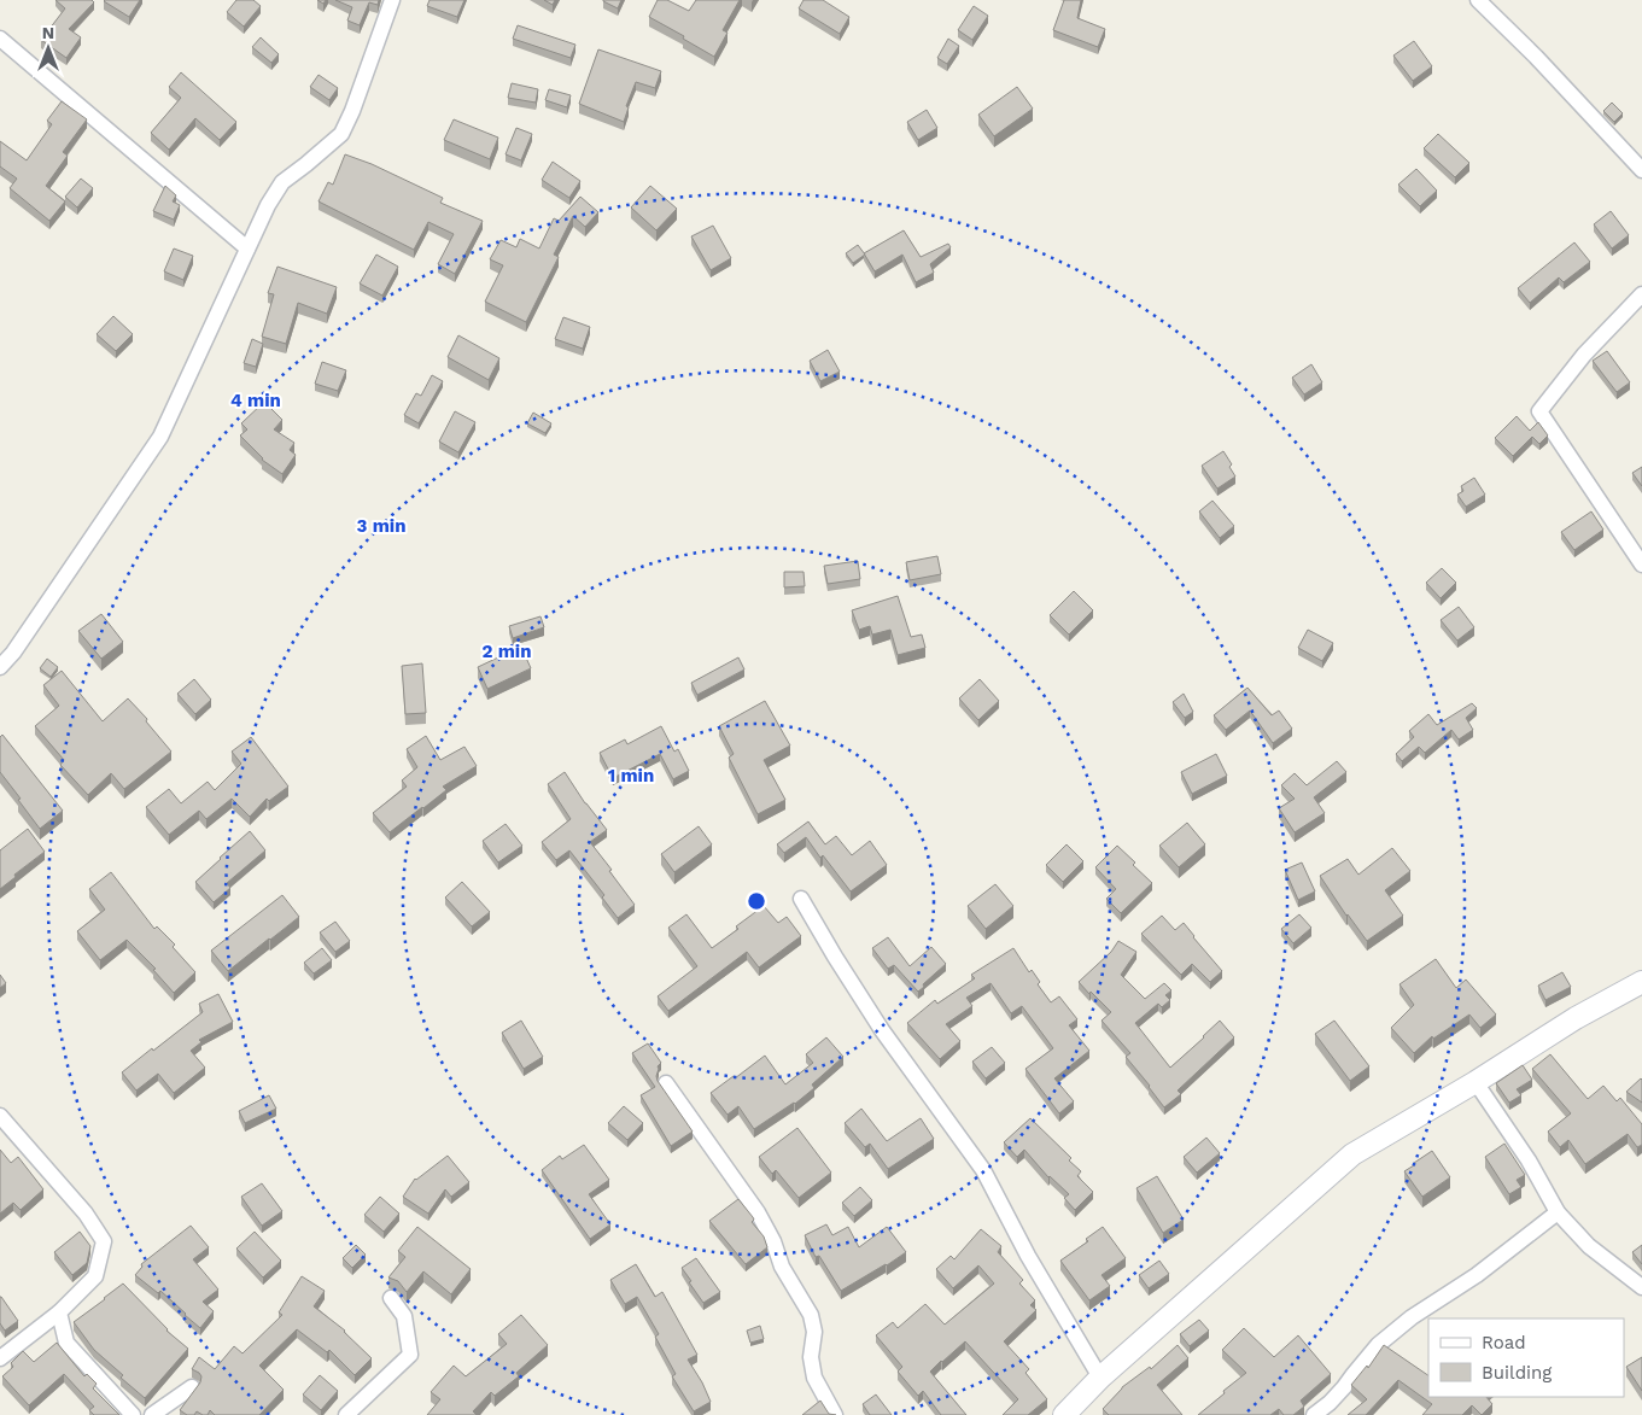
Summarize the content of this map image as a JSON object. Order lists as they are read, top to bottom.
{
  "legend": ["Road", "Building"],
  "north": "top",
  "rings": [
    "4 min",
    "3 min",
    "2 min",
    "1 min"
  ]
}
